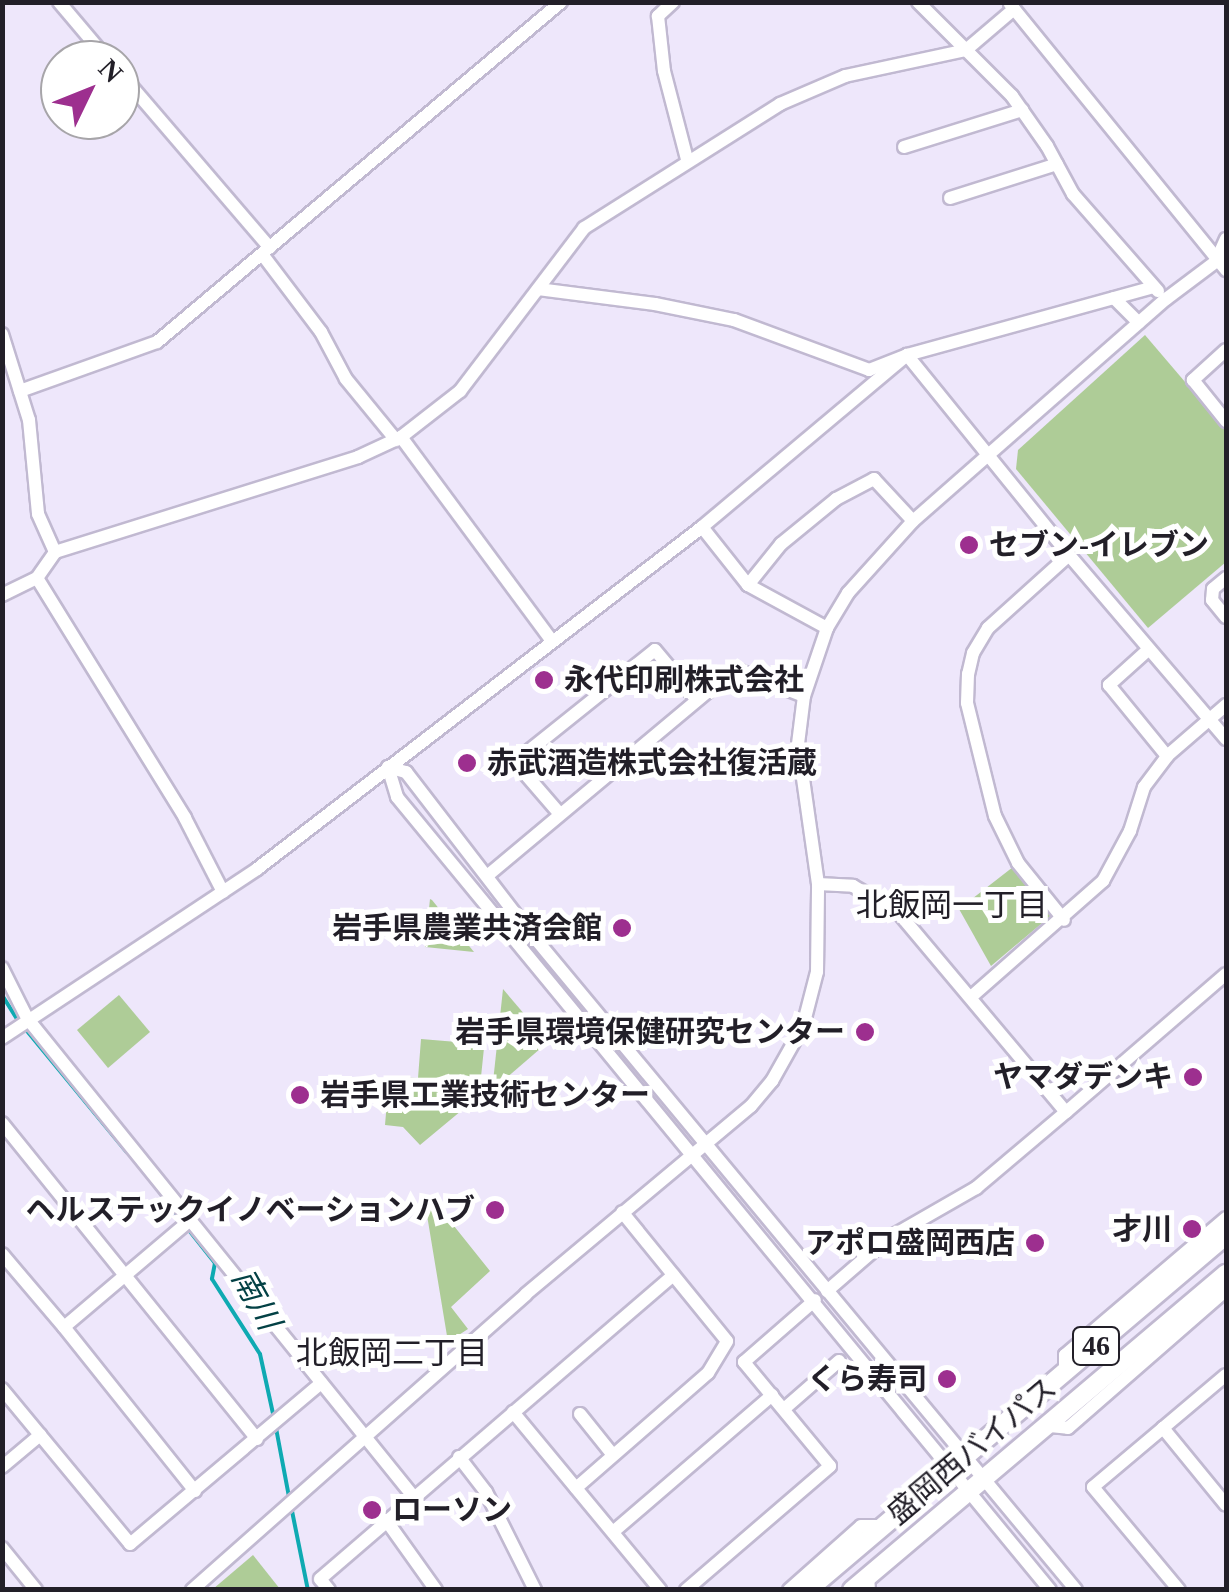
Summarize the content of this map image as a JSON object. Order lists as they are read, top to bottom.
{
  "streets": {
    "highway": ["46", "盛岡西バイパス"]
  },
  "districts": ["北飯岡一丁目", "北飯岡二丁目"],
  "water": ["南川"],
  "places": [
    "セブン-イレブン",
    "永代印刷株式会社",
    "赤武酒造株式会社復活蔵",
    "岩手県農業共済会館",
    "岩手県環境保健研究センター",
    "ヤマダデンキ",
    "岩手県工業技術センター",
    "ヘルステックイノベーションハブ",
    "才川",
    "アポロ盛岡西店",
    "くら寿司",
    "ローソン"
  ],
  "north": "top right"
}
